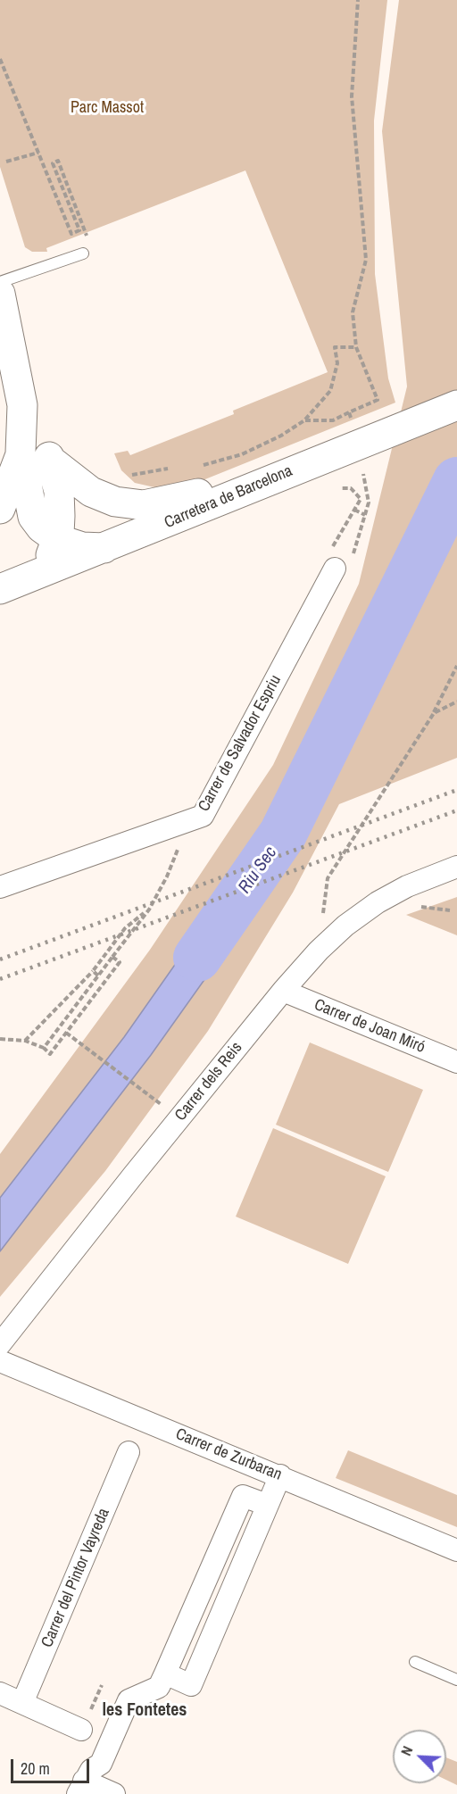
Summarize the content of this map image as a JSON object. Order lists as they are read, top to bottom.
{
  "streets": {
    "main road": ["Carretera de Barcelona"],
    "street": [
      "Carrer de Salvador Espriu",
      "Carrer de Joan Miró",
      "Carrer dels Reis",
      "Carrer de Zurbaran",
      "Carrer del Pintor Vayreda"
    ]
  },
  "crossings": [
    ["Carrer de Joan Miró", "Carrer dels Reis"]
  ],
  "districts": ["les Fontetes"],
  "water": ["Riu Sec"],
  "parks": ["Parc Massot"],
  "scale_bar": "20 m",
  "north": "top left"
}
